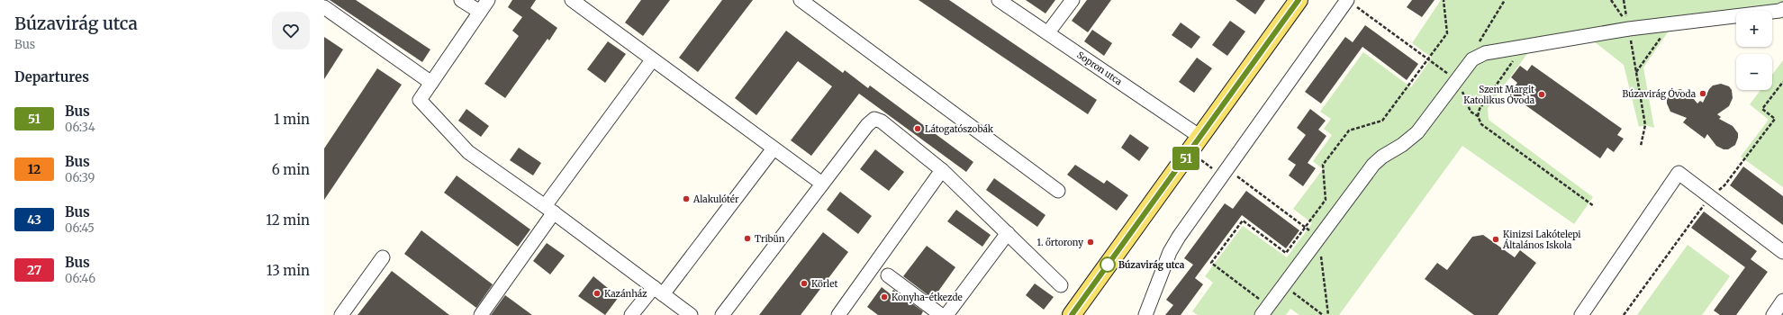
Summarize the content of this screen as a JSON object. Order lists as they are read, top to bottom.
{
  "streets": {
    "street": ["Sopron utca"]
  },
  "places": [
    "Búzavirág Óvoda",
    "Szent Margit Katolikus Óvoda",
    "Látogatószobák",
    "Alakulótér",
    "Tribün",
    "Kinizsi Lakótelepi Általános Iskola",
    "1. őrtorony",
    "Búzavirág utca",
    "Körlet",
    "Kazánház",
    "Konyha-étkezde"
  ],
  "lines": ["bus line 51"],
  "page": {
    "heading": [
      ["Búzavirág utca", "Bus"],
      "Departures"
    ],
    "on_map": "51",
    "map_buttons": ["+", "−"],
    "list": [
      {
        "mark": "51",
        "name": "Bus",
        "note": "06:34",
        "value": "1 min"
      },
      {
        "mark": "12",
        "name": "Bus",
        "note": "06:39",
        "value": "6 min"
      },
      {
        "mark": "43",
        "name": "Bus",
        "note": "06:45",
        "value": "12 min"
      },
      {
        "mark": "27",
        "name": "Bus",
        "note": "06:46",
        "value": "13 min"
      }
    ]
  }
}
